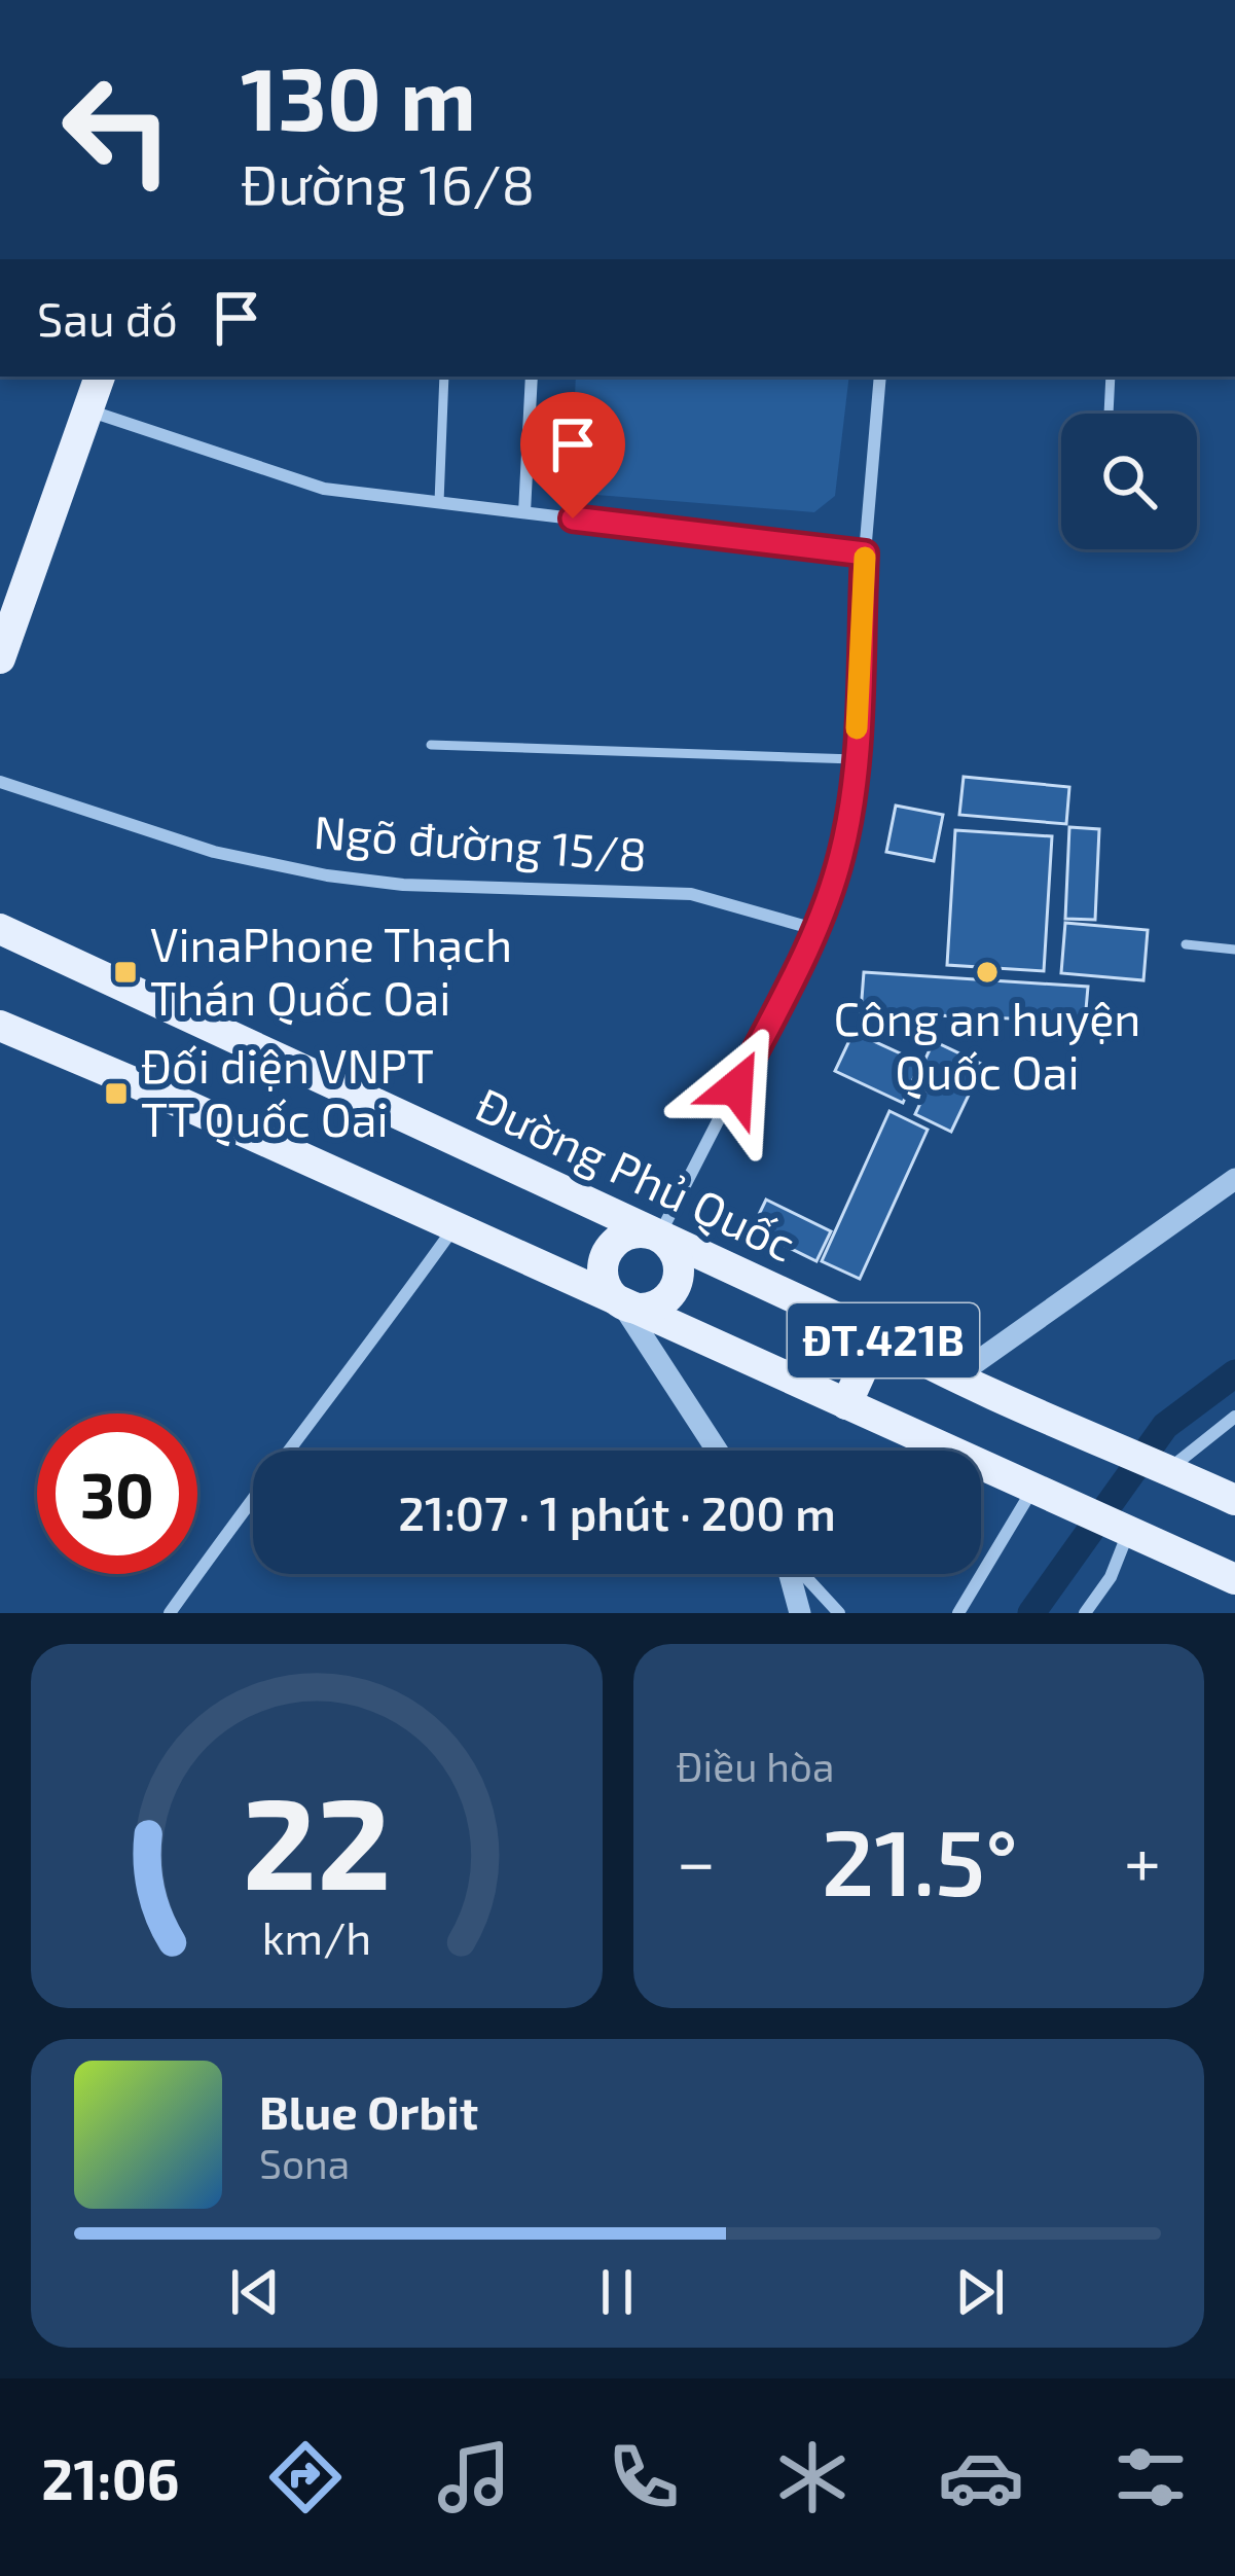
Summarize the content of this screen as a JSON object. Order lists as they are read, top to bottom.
{
  "streets": {
    "main road": ["Đường Phủ Quốc", "ĐT.421B"],
    "street": ["Ngõ đường 15/8"]
  },
  "crossings": [
    ["Đường Phủ Quốc", "ĐT.421B"]
  ],
  "places": {
    "transit": ["VinaPhone Thạch Thán Quốc Oai", "Đối diện VNPT TT Quốc Oai"],
    "other": ["Công an huyện Quốc Oai"]
  },
  "page": {
    "turn": ["130 m", "Đường 16/8"],
    "then": "Sau đó",
    "limit": "30",
    "trip": "21:07 · 1 phút · 200 m",
    "tile": "Điều hòa",
    "heat": ["−", "21.5°", "+"],
    "song": ["Blue Orbit", "Sona"],
    "tabs": "21:06",
    "gauge": ["22", "km/h"]
  }
}
